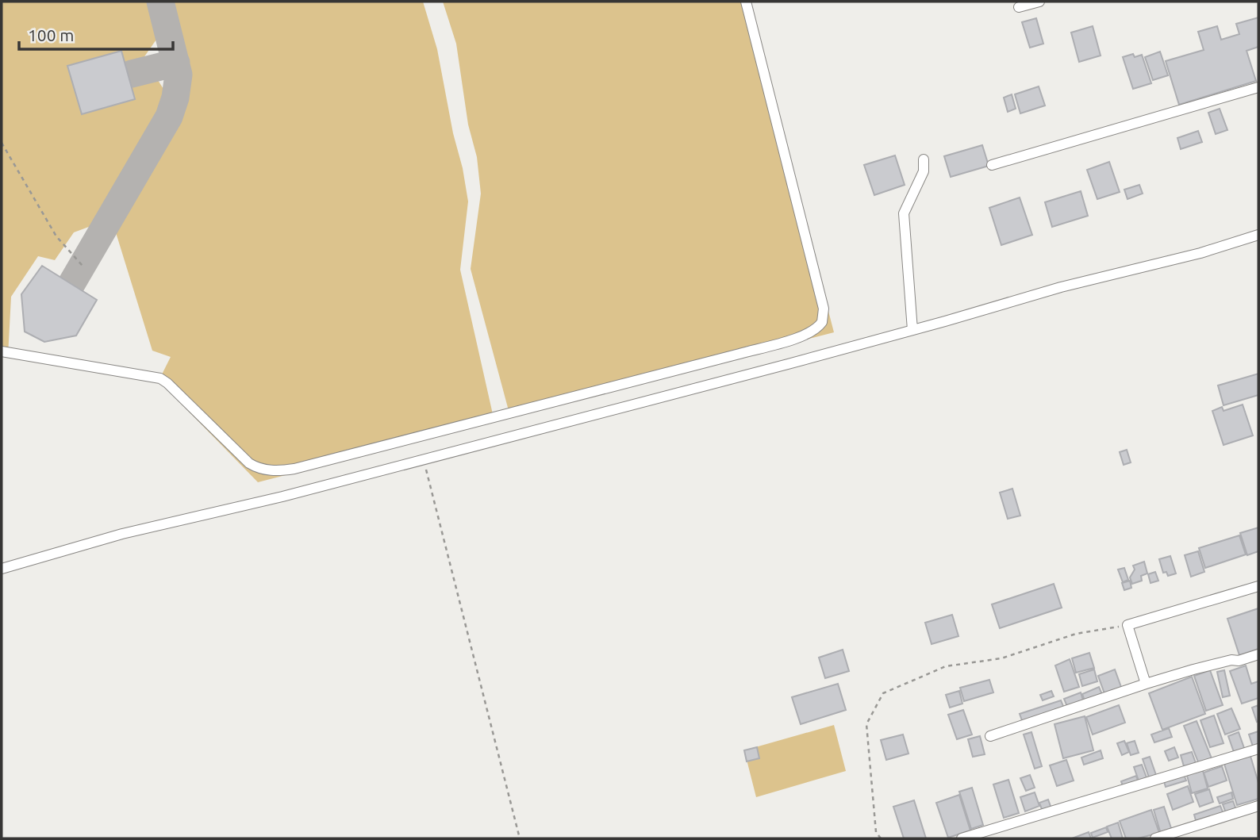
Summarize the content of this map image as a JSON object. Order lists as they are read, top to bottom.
{
  "scale_bar": "100 m"
}
